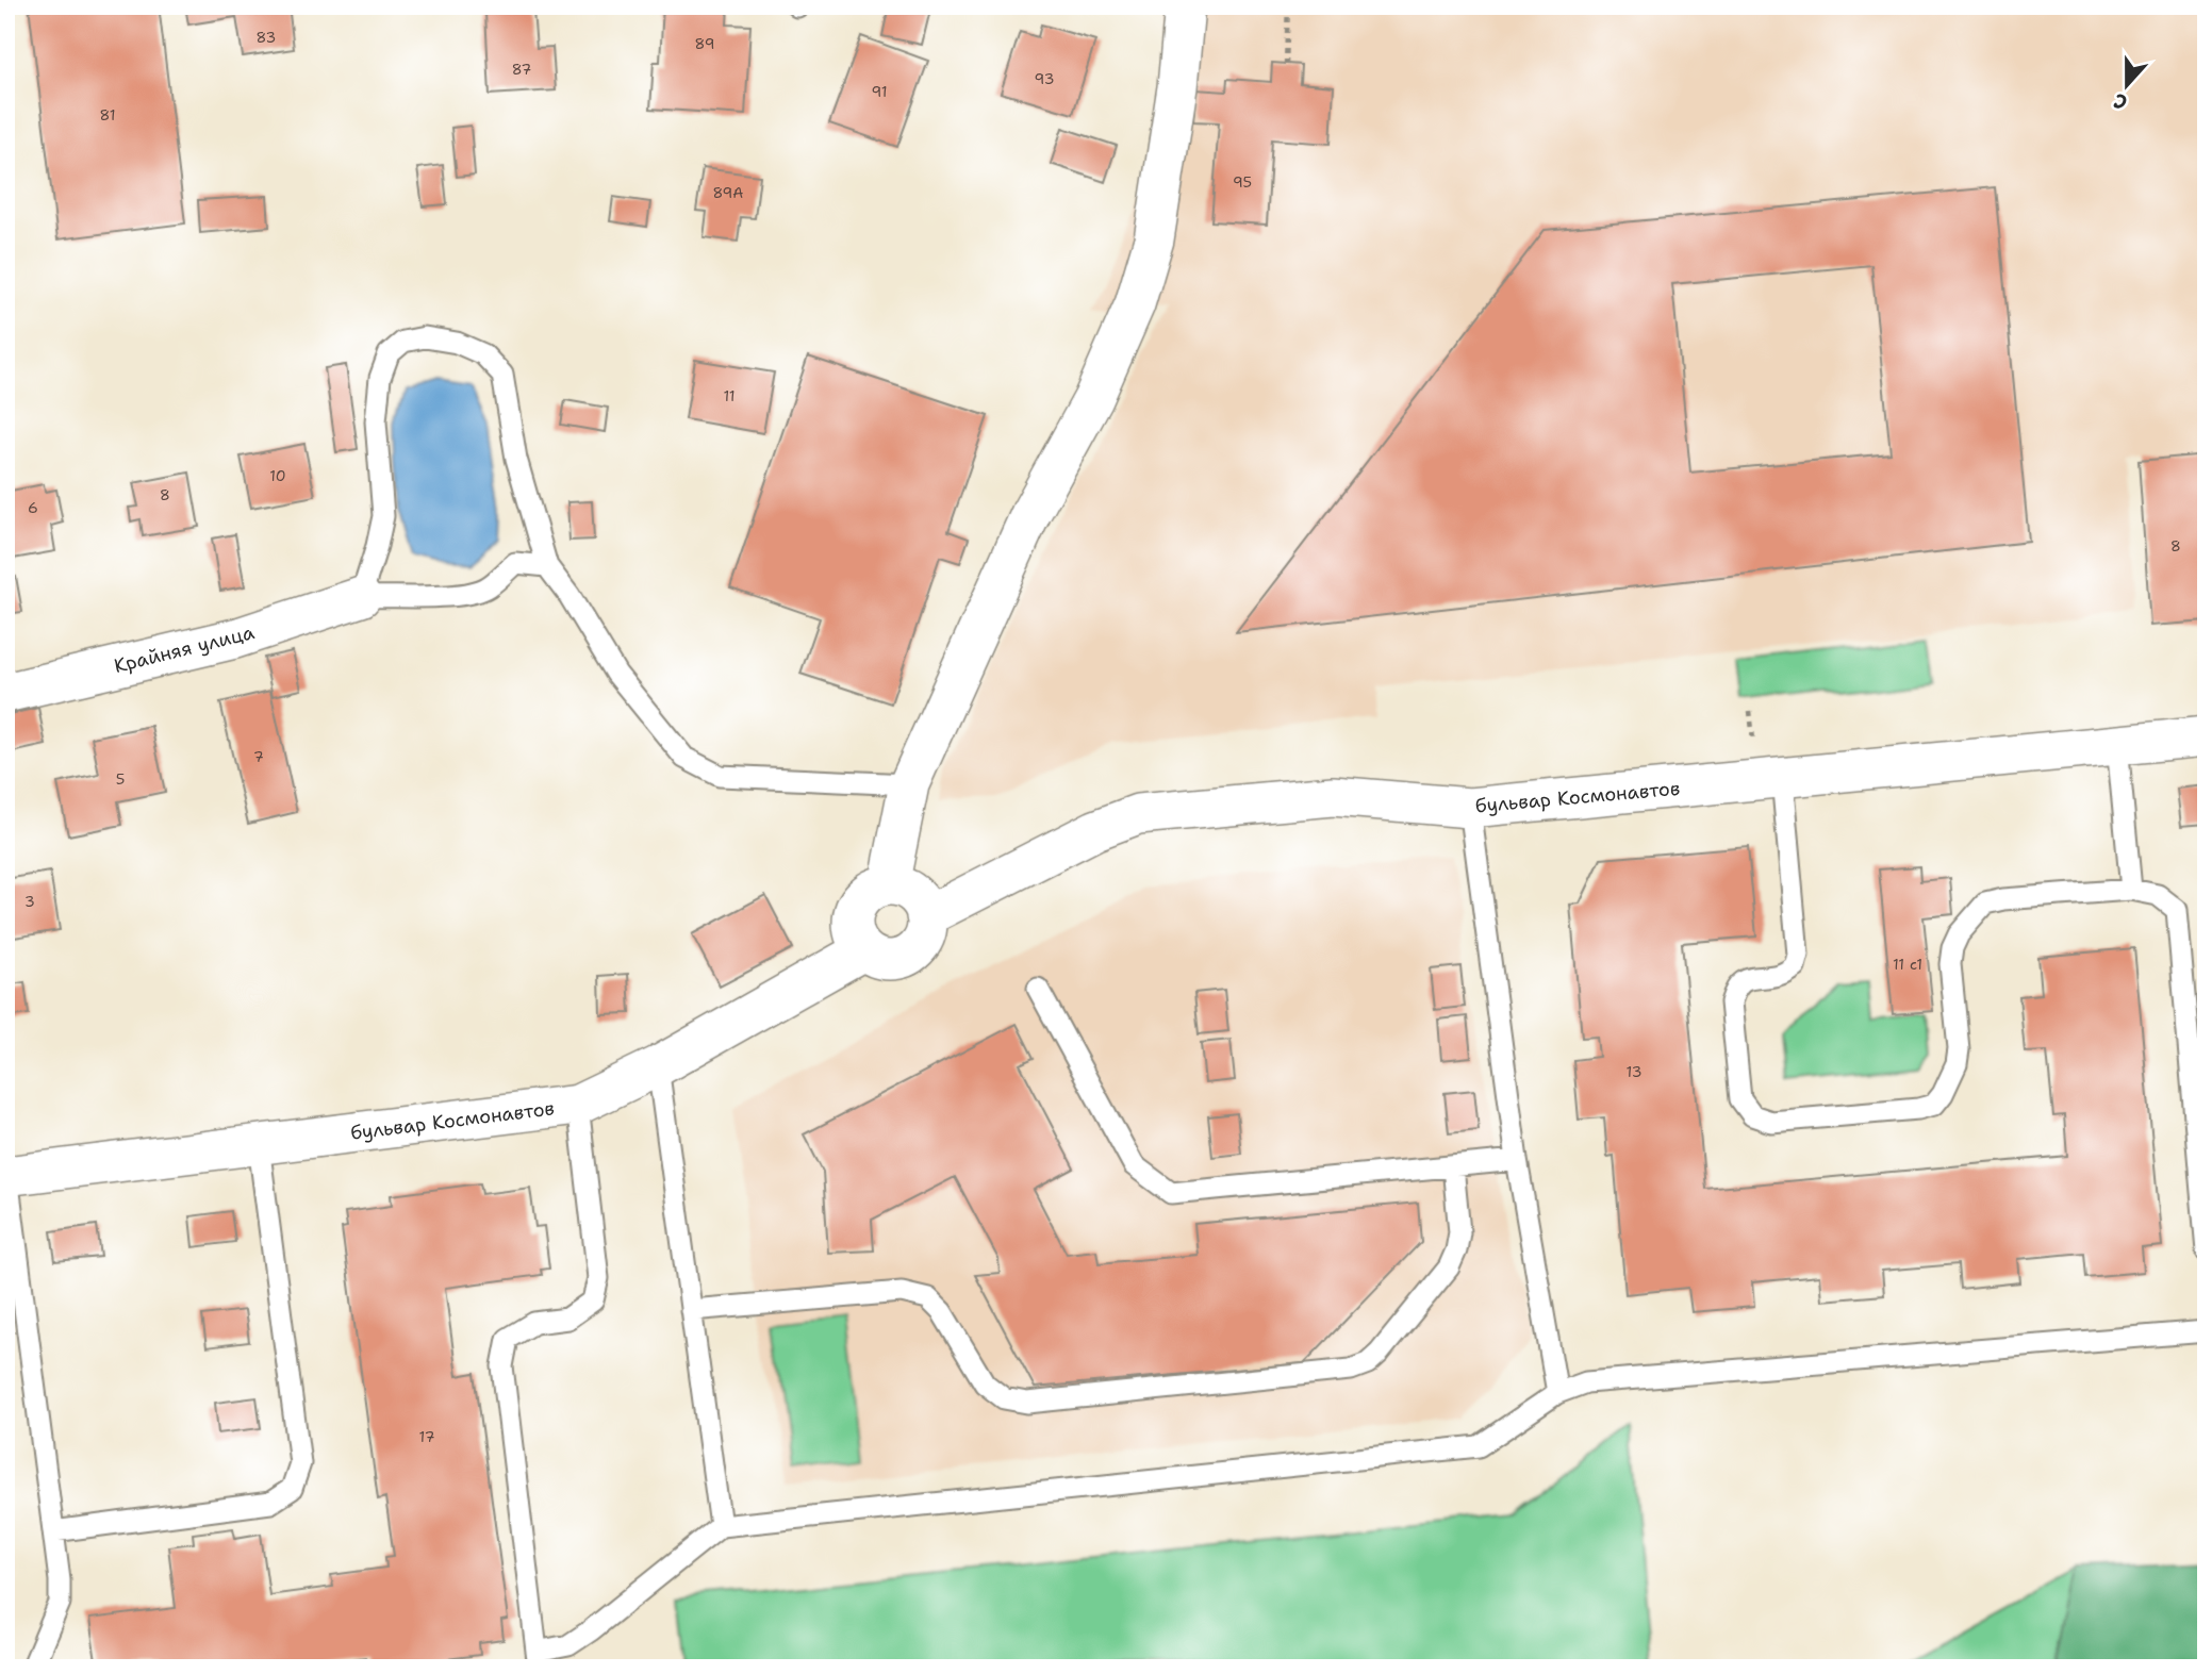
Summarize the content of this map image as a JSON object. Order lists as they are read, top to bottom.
{
  "streets": {
    "street": ["Крайняя улица", "бульвар Космонавтов"]
  },
  "house_numbers": [
    "83",
    "89",
    "87",
    "93",
    "91",
    "81",
    "95",
    "89А",
    "11",
    "10",
    "8",
    "6",
    "8",
    "7",
    "5",
    "3",
    "11 с1",
    "13",
    "17"
  ],
  "north": "bottom"
}
